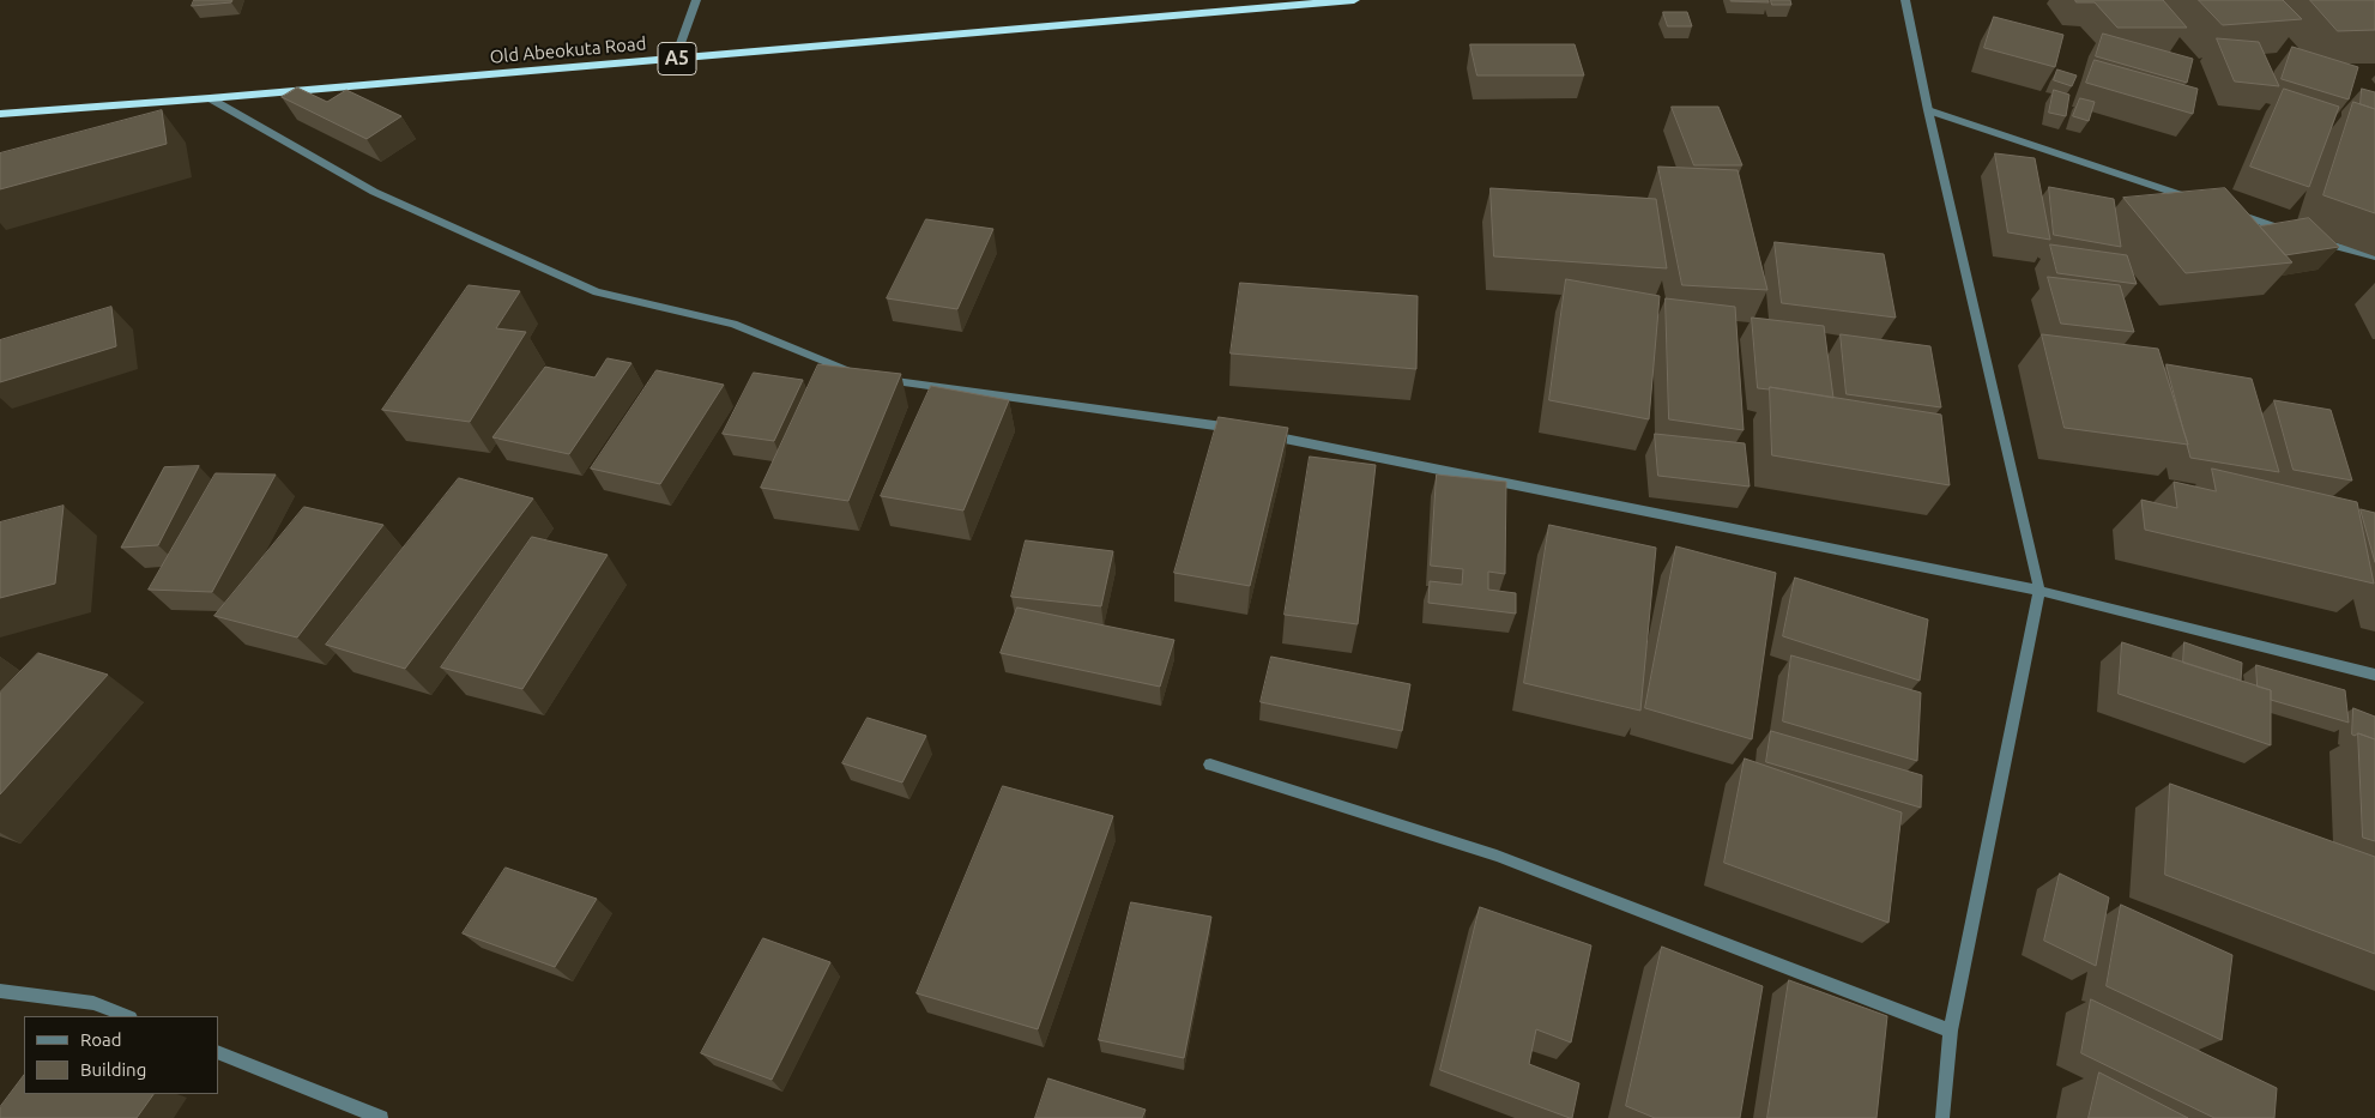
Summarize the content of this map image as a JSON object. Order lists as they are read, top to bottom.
{
  "streets": {
    "highway": ["Old Abeokuta Road", "A5"]
  },
  "legend": ["Road", "Building"]
}
